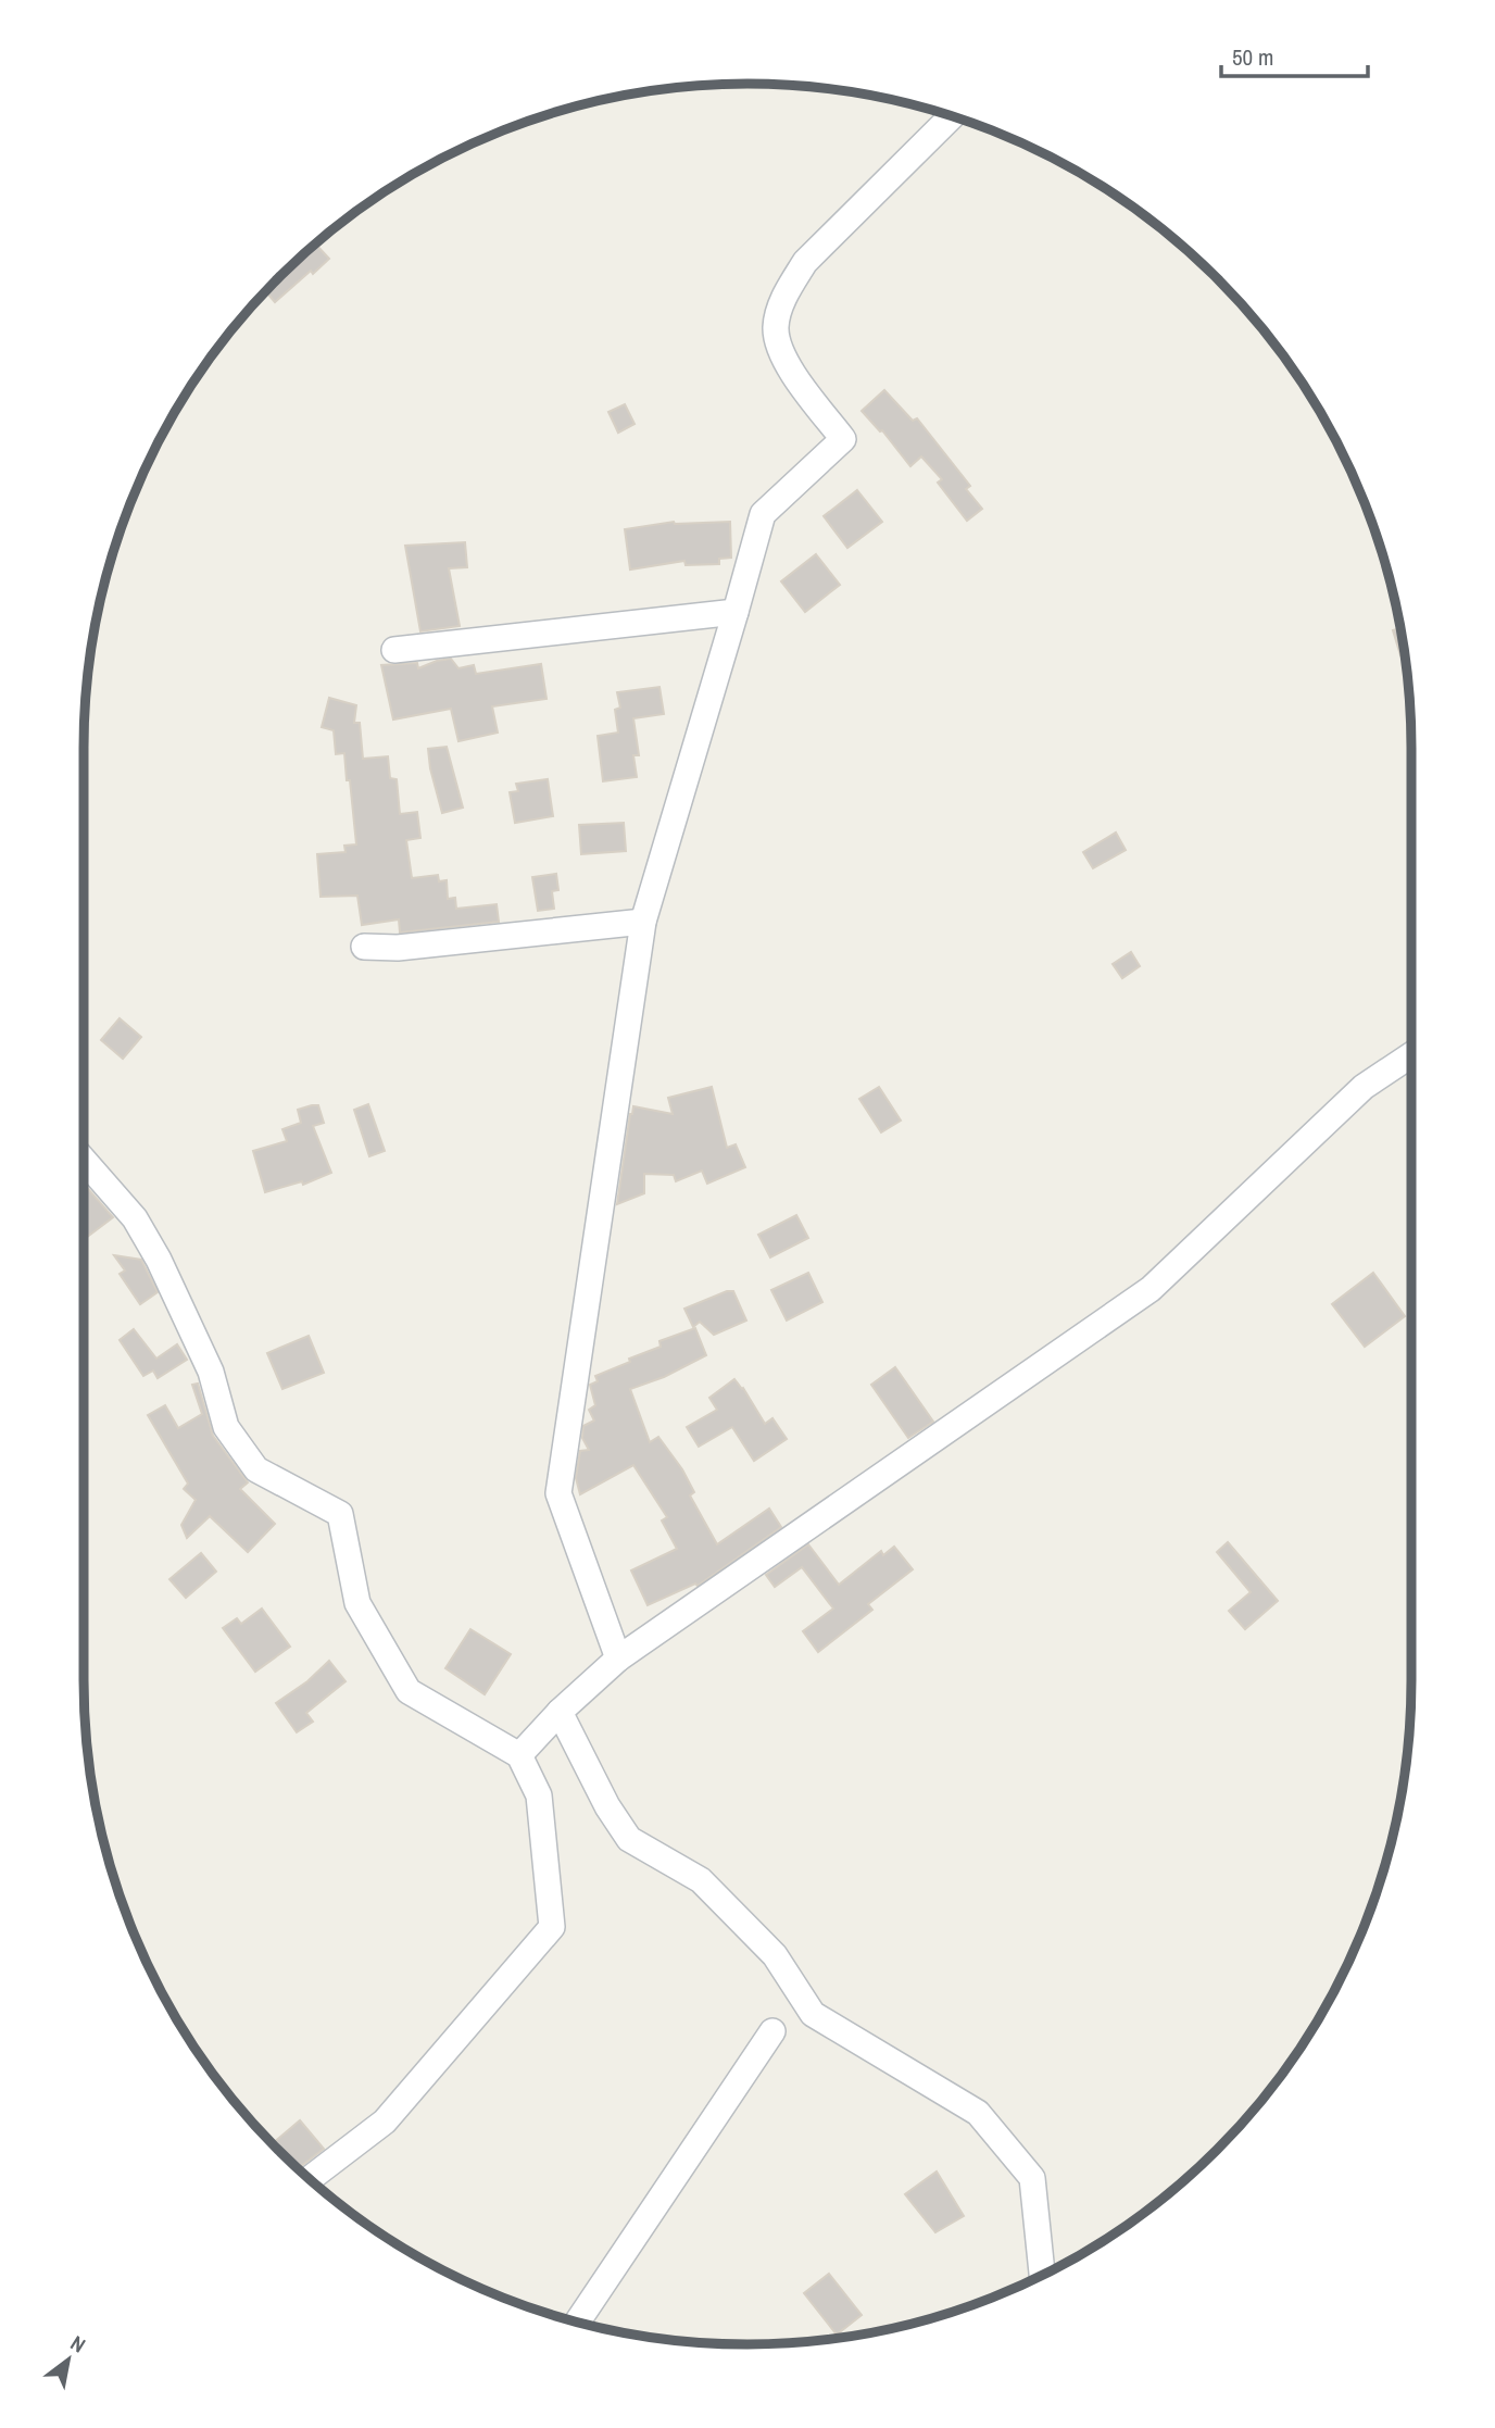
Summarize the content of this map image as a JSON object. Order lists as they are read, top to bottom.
{
  "scale_bar": "50 m",
  "north": "top right"
}
